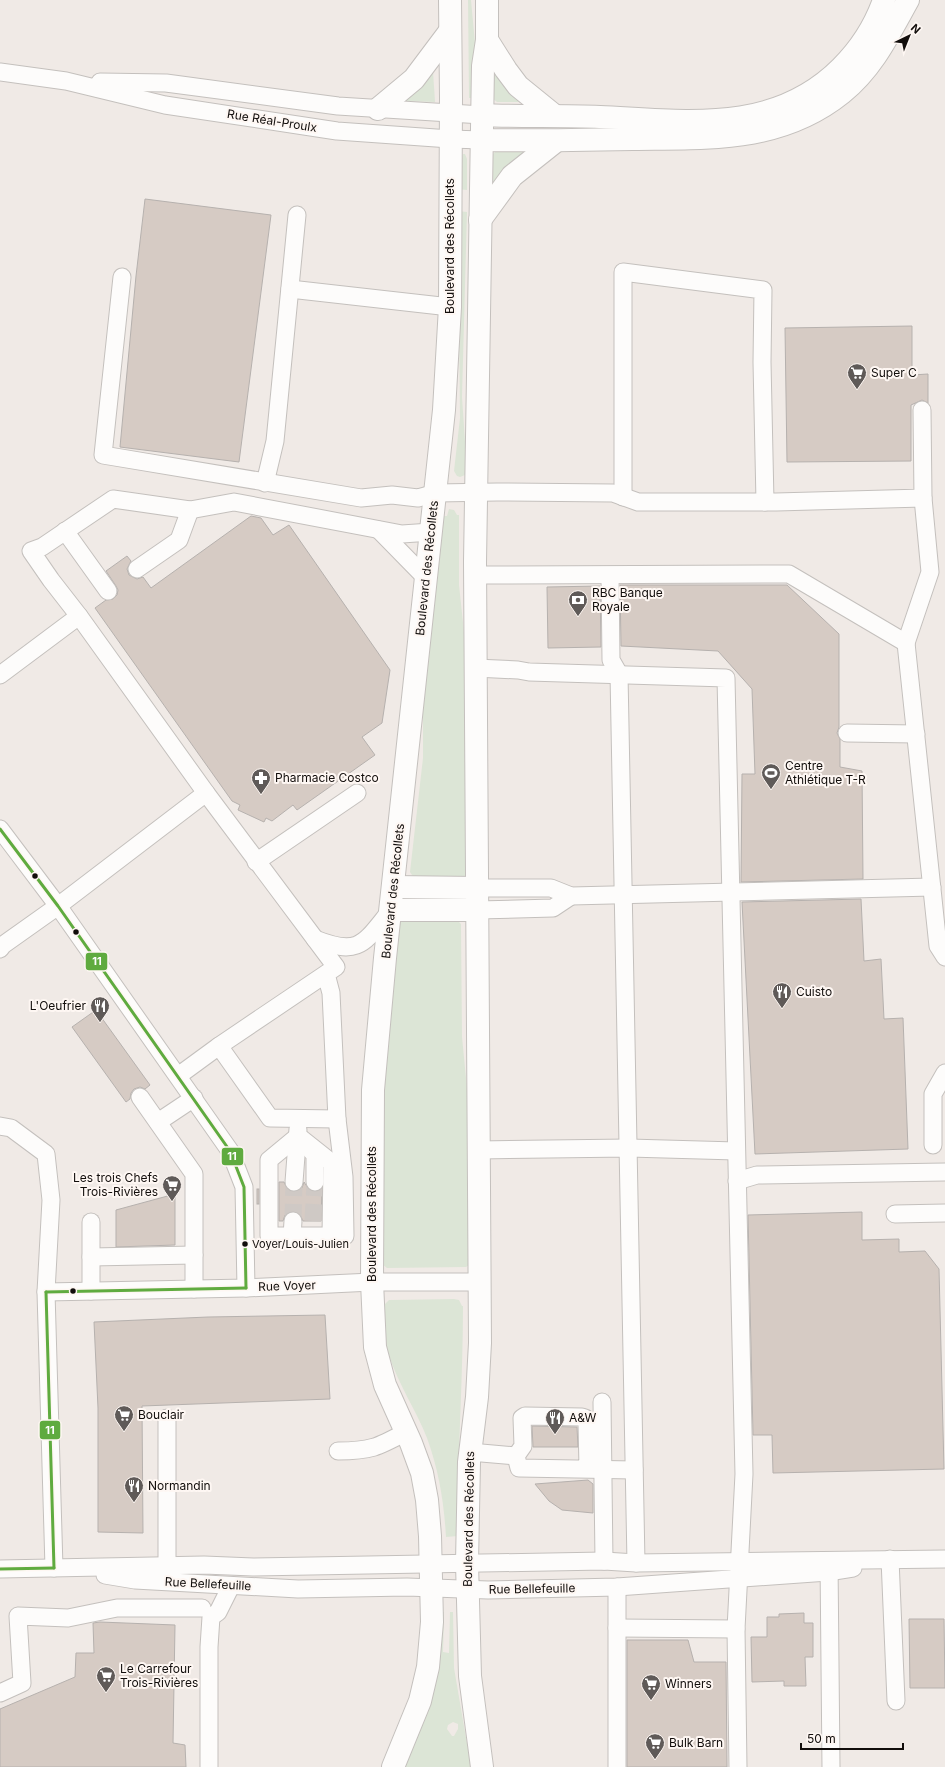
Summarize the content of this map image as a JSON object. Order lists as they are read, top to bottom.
{
  "streets": {
    "main road": ["Boulevard des Récollets"],
    "street": ["Rue Réal-Proulx", "Rue Voyer", "Rue Bellefeuille"]
  },
  "crossings": [
    ["Rue Réal-Proulx", "Boulevard des Récollets"],
    ["Boulevard des Récollets", "Rue Voyer"],
    ["Boulevard des Récollets", "Rue Bellefeuille"]
  ],
  "places": {
    "supermarket": [
      "Super C",
      "Les trois Chefs Trois-Rivières",
      "Bouclair",
      "Le Carrefour Trois-Rivières",
      "Winners",
      "Bulk Barn"
    ],
    "bank": ["RBC Banque Royale"],
    "sports": ["Centre Athlétique T-R"],
    "pharmacy": ["Pharmacie Costco"],
    "restaurant": [
      "Cuisto",
      "L'Oeufrier",
      "A&W",
      "Normandin"
    ],
    "other": ["Voyer/Louis-Julien"]
  },
  "lines": ["transit line 11"],
  "scale_bar": "50 m",
  "north": "top right"
}
